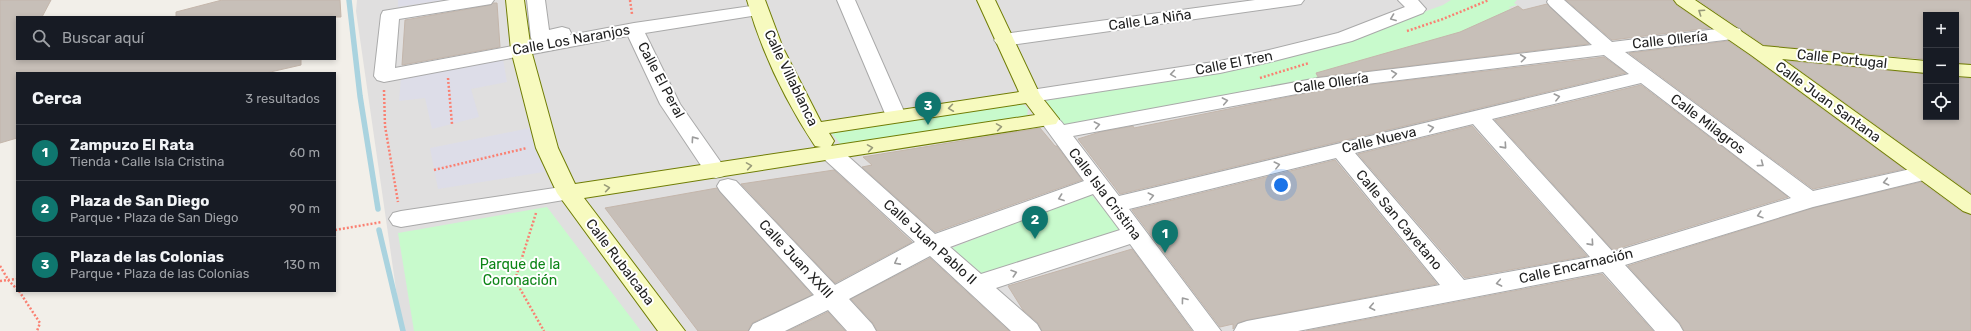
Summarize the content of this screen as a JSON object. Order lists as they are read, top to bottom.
{
  "streets": {
    "street": [
      "Calle La Niña",
      "Calle Los Naranjos",
      "Calle Ollería",
      "Calle Portugal",
      "Calle El Tren",
      "Calle Villablanca",
      "Calle El Peral",
      "Calle Juan Santana",
      "Calle Milagros",
      "Calle Nueva",
      "Calle Isla Cristina",
      "Calle San Cayetano",
      "Calle Juan Pablo II",
      "Calle Juan XXIII",
      "Calle Rubalcaba",
      "Calle Encarnación"
    ]
  },
  "crossings": [
    ["Calle La Niña", "Calle Isla Cristina"],
    ["Calle Los Naranjos", "Calle Villablanca"],
    ["Calle Los Naranjos", "Calle El Peral"],
    ["Calle Los Naranjos", "Calle Rubalcaba"],
    ["Calle Ollería", "Calle Juan Santana"],
    ["Calle Ollería", "Calle Milagros"],
    ["Calle Ollería", "Calle Isla Cristina"],
    ["Calle Portugal", "Calle Juan Santana"],
    ["Calle El Tren", "Calle Isla Cristina"],
    ["Calle Villablanca", "Calle Juan Pablo II"],
    ["Calle El Peral", "Calle Juan XXIII"],
    ["Calle Juan Santana", "Calle Encarnación"],
    ["Calle Milagros", "Calle Nueva"],
    ["Calle Milagros", "Calle Encarnación"],
    ["Calle Nueva", "Calle Isla Cristina"],
    ["Calle Nueva", "Calle San Cayetano"],
    ["Calle San Cayetano", "Calle Encarnación"]
  ],
  "one_way": [
    "Calle Ollería",
    "Calle El Peral",
    "Calle Nueva",
    "Calle Encarnación"
  ],
  "parks": ["Parque de la Coronación"],
  "page": {
    "map_buttons": ["+", "−"],
    "search": "Buscar aquí",
    "heading": ["Cerca", "3 resultados"],
    "pins": ["3", "2", "1"],
    "list": [
      {
        "mark": "1",
        "name": "Zampuzo El Rata",
        "note": "Tienda · Calle Isla Cristina",
        "value": "60 m"
      },
      {
        "mark": "2",
        "name": "Plaza de San Diego",
        "note": "Parque · Plaza de San Diego",
        "value": "90 m"
      },
      {
        "mark": "3",
        "name": "Plaza de las Colonias",
        "note": "Parque · Plaza de las Colonias",
        "value": "130 m"
      }
    ]
  }
}
